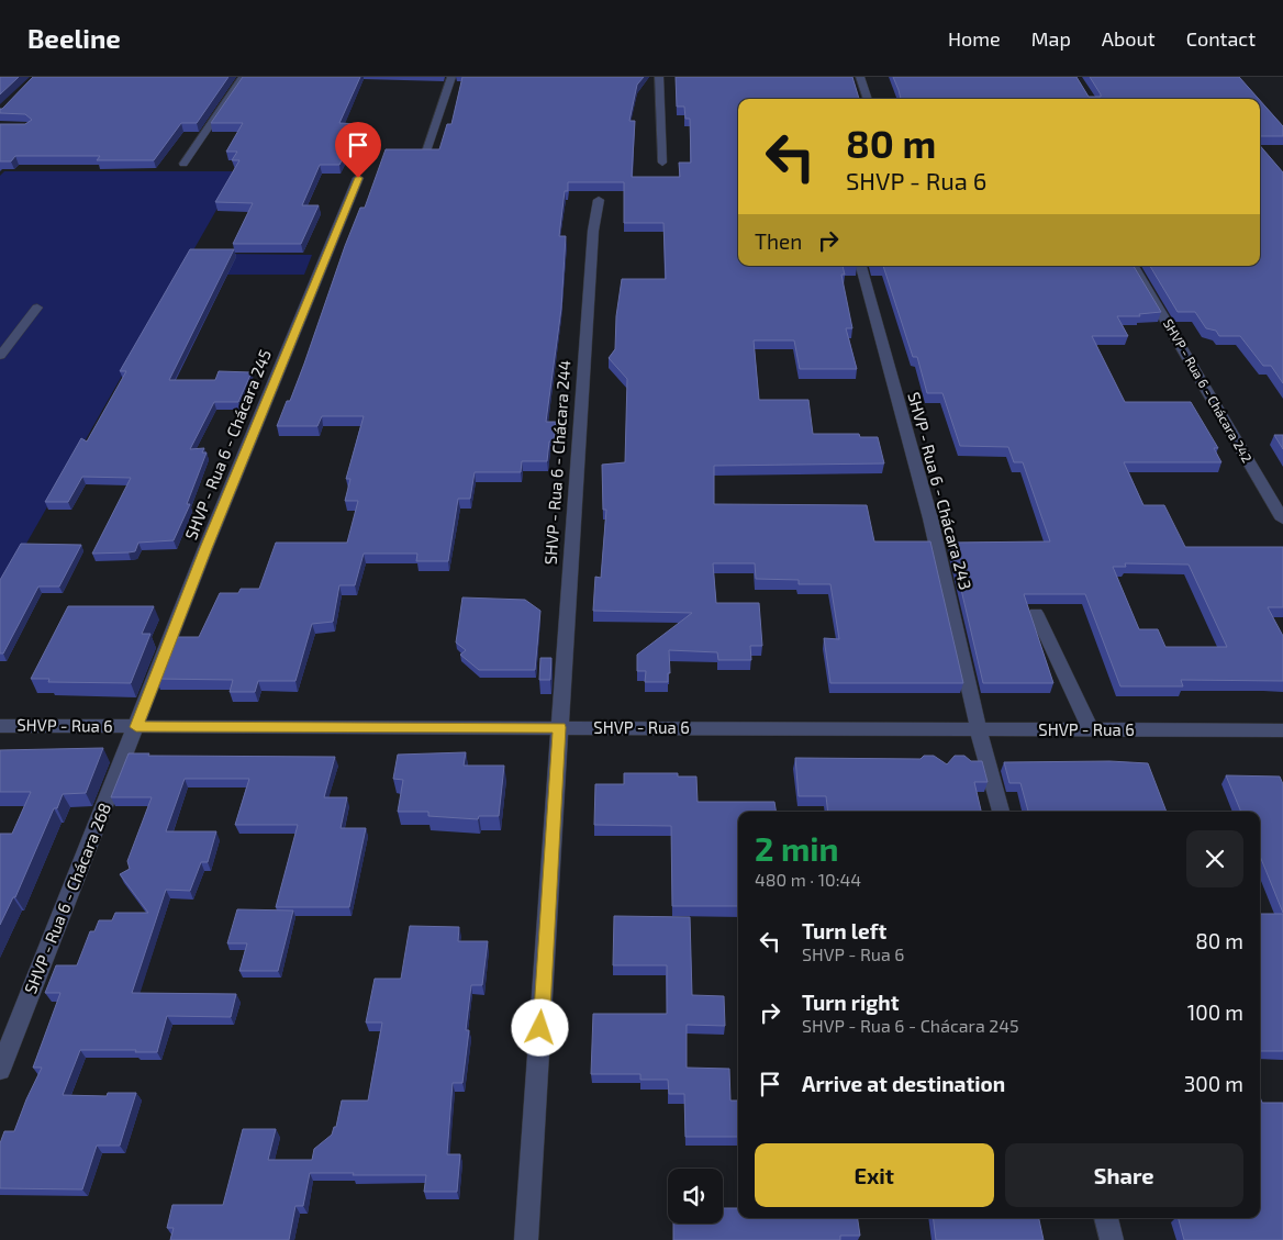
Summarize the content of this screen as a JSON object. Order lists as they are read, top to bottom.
{
  "streets": {
    "street": [
      "SHVP - Rua 6 - Chácara 242",
      "SHVP - Rua 6 - Chácara 245",
      "SHVP - Rua 6 - Chácara 244",
      "SHVP - Rua 6 - Chácara 243",
      "SHVP - Rua 6",
      "SHVP - Rua 6 - Chácara 268"
    ]
  },
  "crossings": [
    ["SHVP - Rua 6 - Chácara 245", "SHVP - Rua 6"],
    ["SHVP - Rua 6 - Chácara 245", "SHVP - Rua 6 - Chácara 268"],
    ["SHVP - Rua 6 - Chácara 244", "SHVP - Rua 6"],
    ["SHVP - Rua 6 - Chácara 243", "SHVP - Rua 6"],
    ["SHVP - Rua 6", "SHVP - Rua 6 - Chácara 268"]
  ],
  "page": {
    "header": "Beeline",
    "nav": [
      "Home",
      "Map",
      "About",
      "Contact"
    ],
    "turn": ["80 m", "SHVP - Rua 6"],
    "then": "Then",
    "heading": ["2 min", "480 m · 10:44"],
    "list": [
      {
        "name": "Turn left",
        "note": "SHVP - Rua 6",
        "value": "80 m"
      },
      {
        "name": "Turn right",
        "note": "SHVP - Rua 6 - Chácara 245",
        "value": "100 m"
      },
      {
        "name": "Arrive at destination",
        "value": "300 m"
      }
    ],
    "buttons": ["Exit", "Share"]
  }
}
